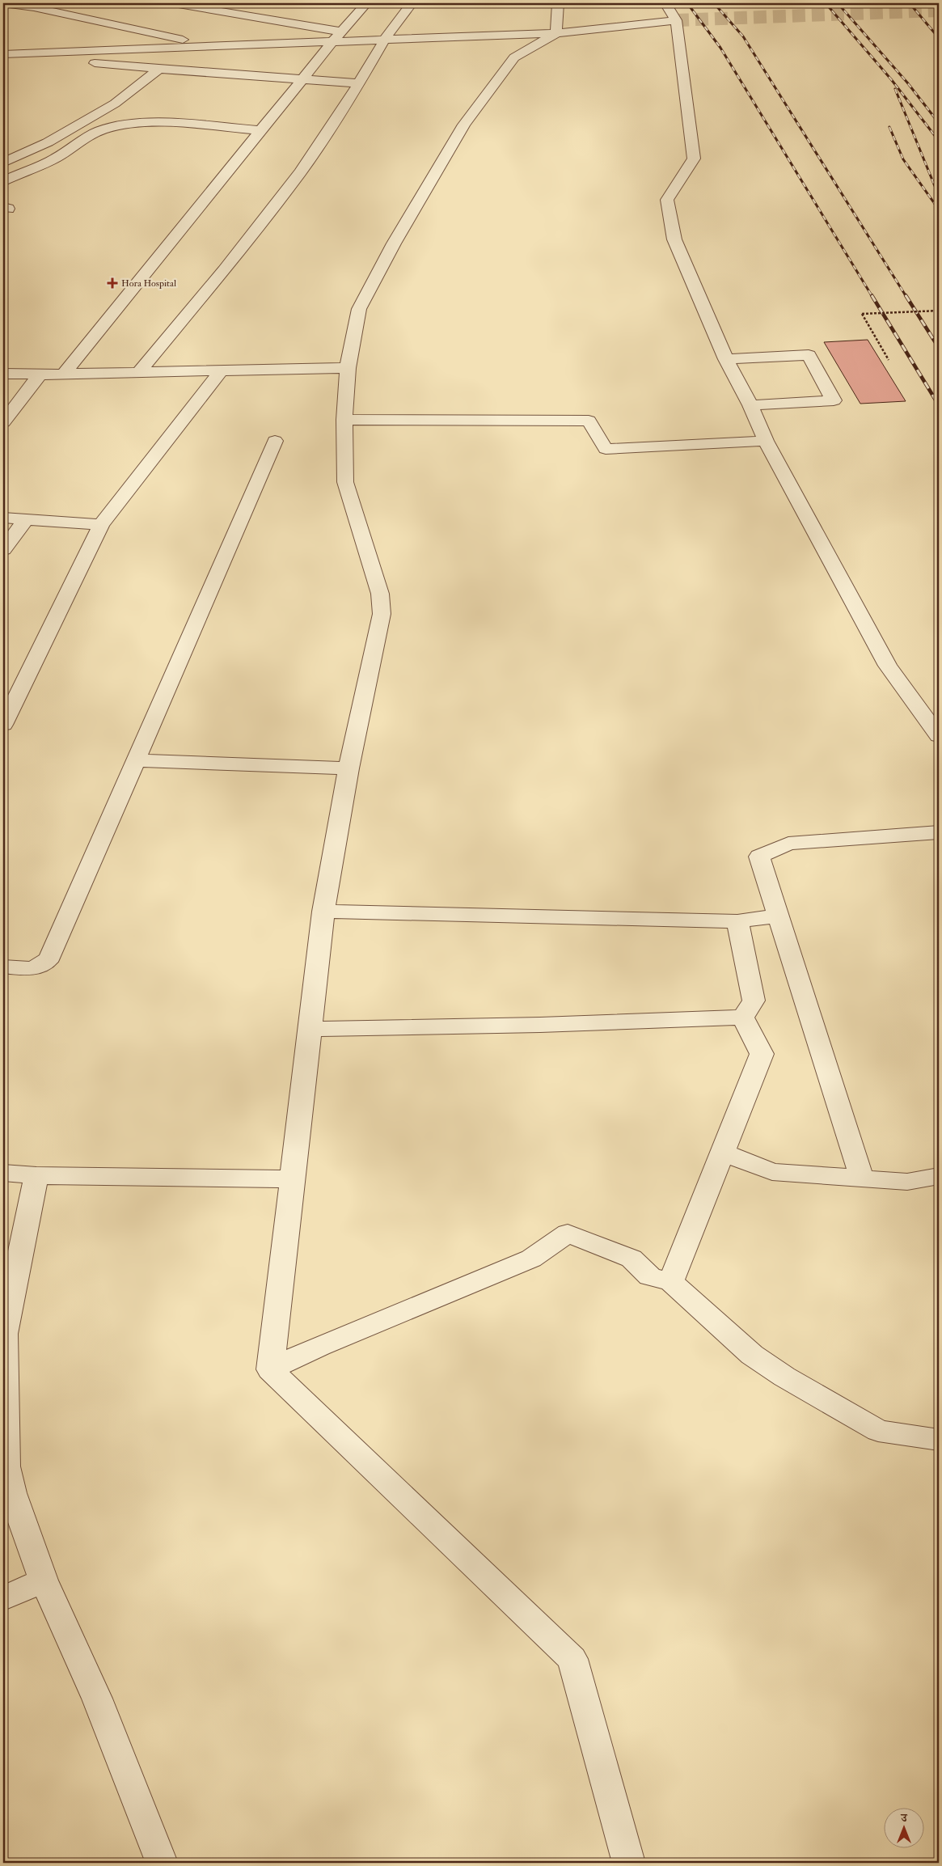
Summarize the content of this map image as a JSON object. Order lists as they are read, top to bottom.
{
  "places": {
    "health": ["Hora Hospital"]
  },
  "north": "top"
}
